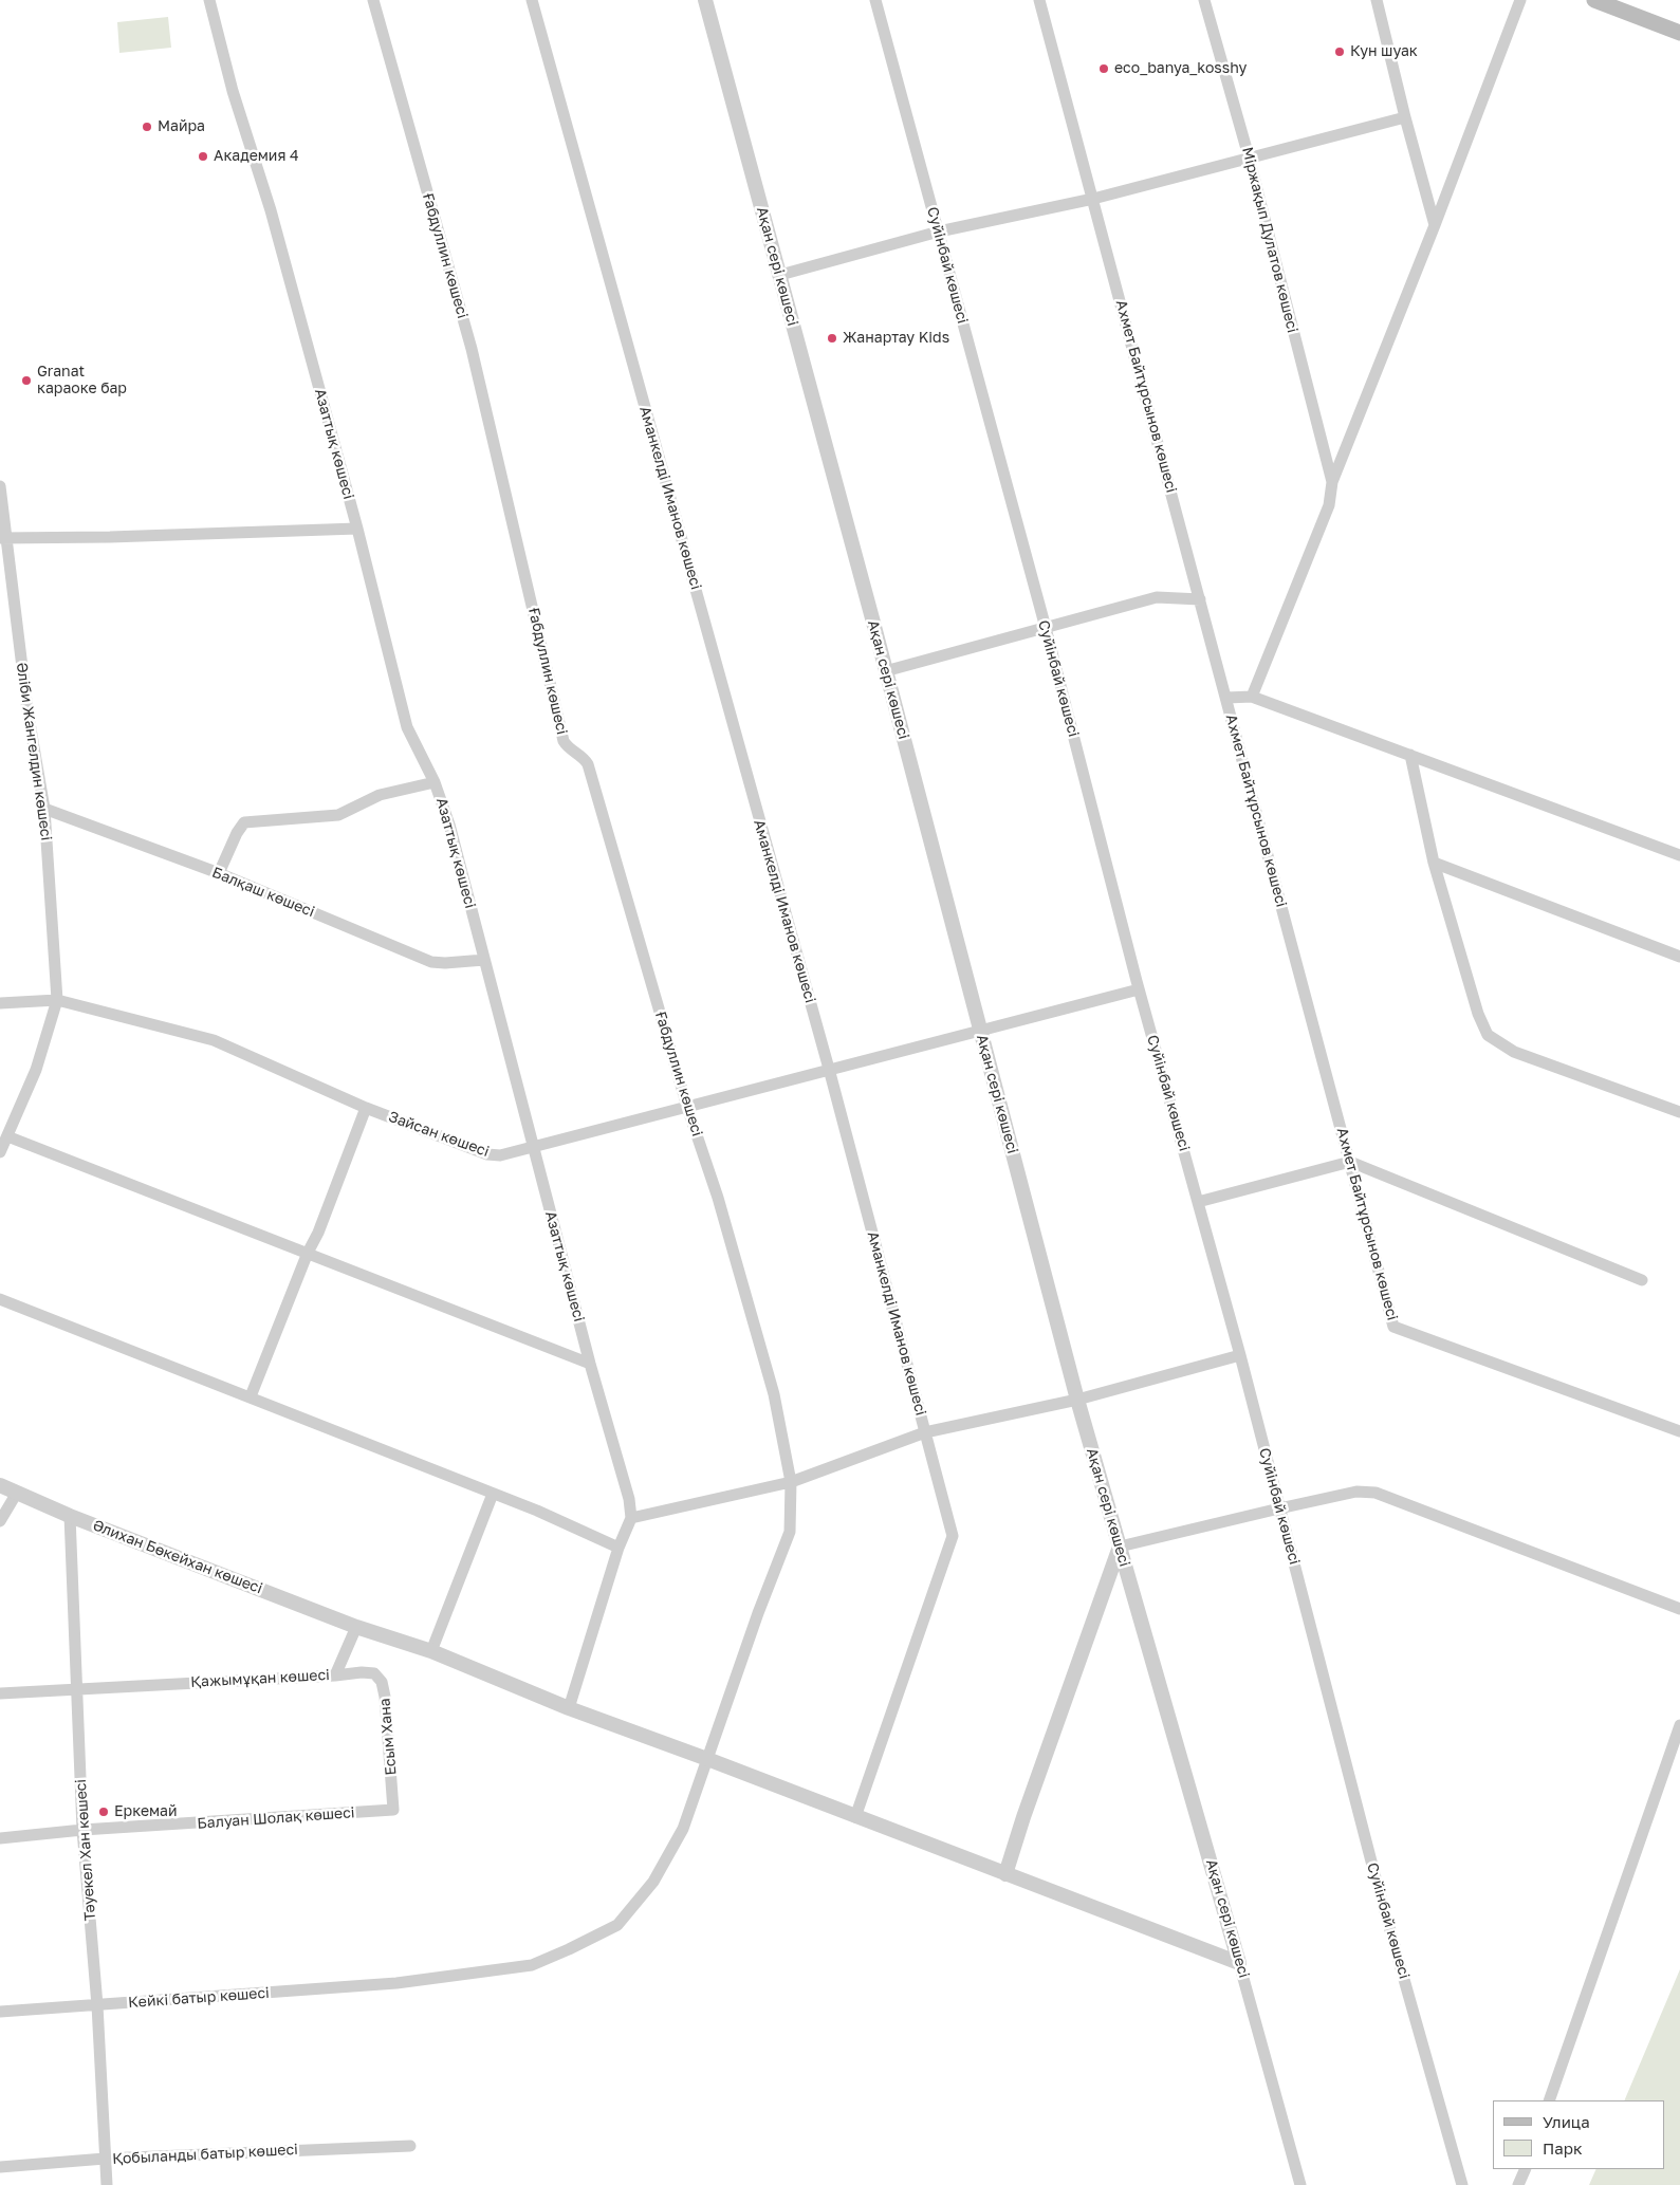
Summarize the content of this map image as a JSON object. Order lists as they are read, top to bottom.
{
  "streets": {
    "street": [
      "Міржақып Дулатов көшесі",
      "Ғабдуллин көшесі",
      "Суйінбай көшесі",
      "Ақан сері көшесі",
      "Ахмет Байтұрсынов көшесі",
      "Азаттық көшесі",
      "Аманкелді Иманов көшесі",
      "Әліби Жангелдин көшесі",
      "Балқаш көшесі",
      "Зайсан көшесі",
      "Әлихан Бөкейхан көшесі",
      "Қажымұқан көшесі",
      "Есым Хана",
      "Балуан Шолақ көшесі",
      "Тәуекел Хан көшесі",
      "Кейкі батыр көшесі",
      "Қобыланды батыр көшесі"
    ]
  },
  "crossings": [
    ["Ғабдуллин көшесі", "Зайсан көшесі"],
    ["Ғабдуллин көшесі", "Кейкі батыр көшесі"],
    ["Суйінбай көшесі", "Зайсан көшесі"],
    ["Ақан сері көшесі", "Зайсан көшесі"],
    ["Азаттық көшесі", "Балқаш көшесі"],
    ["Азаттық көшесі", "Зайсан көшесі"],
    ["Аманкелді Иманов көшесі", "Зайсан көшесі"],
    ["Әліби Жангелдин көшесі", "Балқаш көшесі"],
    ["Әліби Жангелдин көшесі", "Зайсан көшесі"],
    ["Әлихан Бөкейхан көшесі", "Қажымұқан көшесі"],
    ["Әлихан Бөкейхан көшесі", "Тәуекел Хан көшесі"],
    ["Қажымұқан көшесі", "Есым Хана"],
    ["Қажымұқан көшесі", "Тәуекел Хан көшесі"],
    ["Есым Хана", "Балуан Шолақ көшесі"],
    ["Балуан Шолақ көшесі", "Тәуекел Хан көшесі"],
    ["Тәуекел Хан көшесі", "Кейкі батыр көшесі"],
    ["Тәуекел Хан көшесі", "Қобыланды батыр көшесі"]
  ],
  "places": [
    "Кун шуак",
    "eco_banya_kosshy",
    "Майра",
    "Академия 4",
    "Жанартау Kids",
    "Granat караоке бар",
    "Еркемай"
  ],
  "legend": ["Улица", "Парк"]
}
